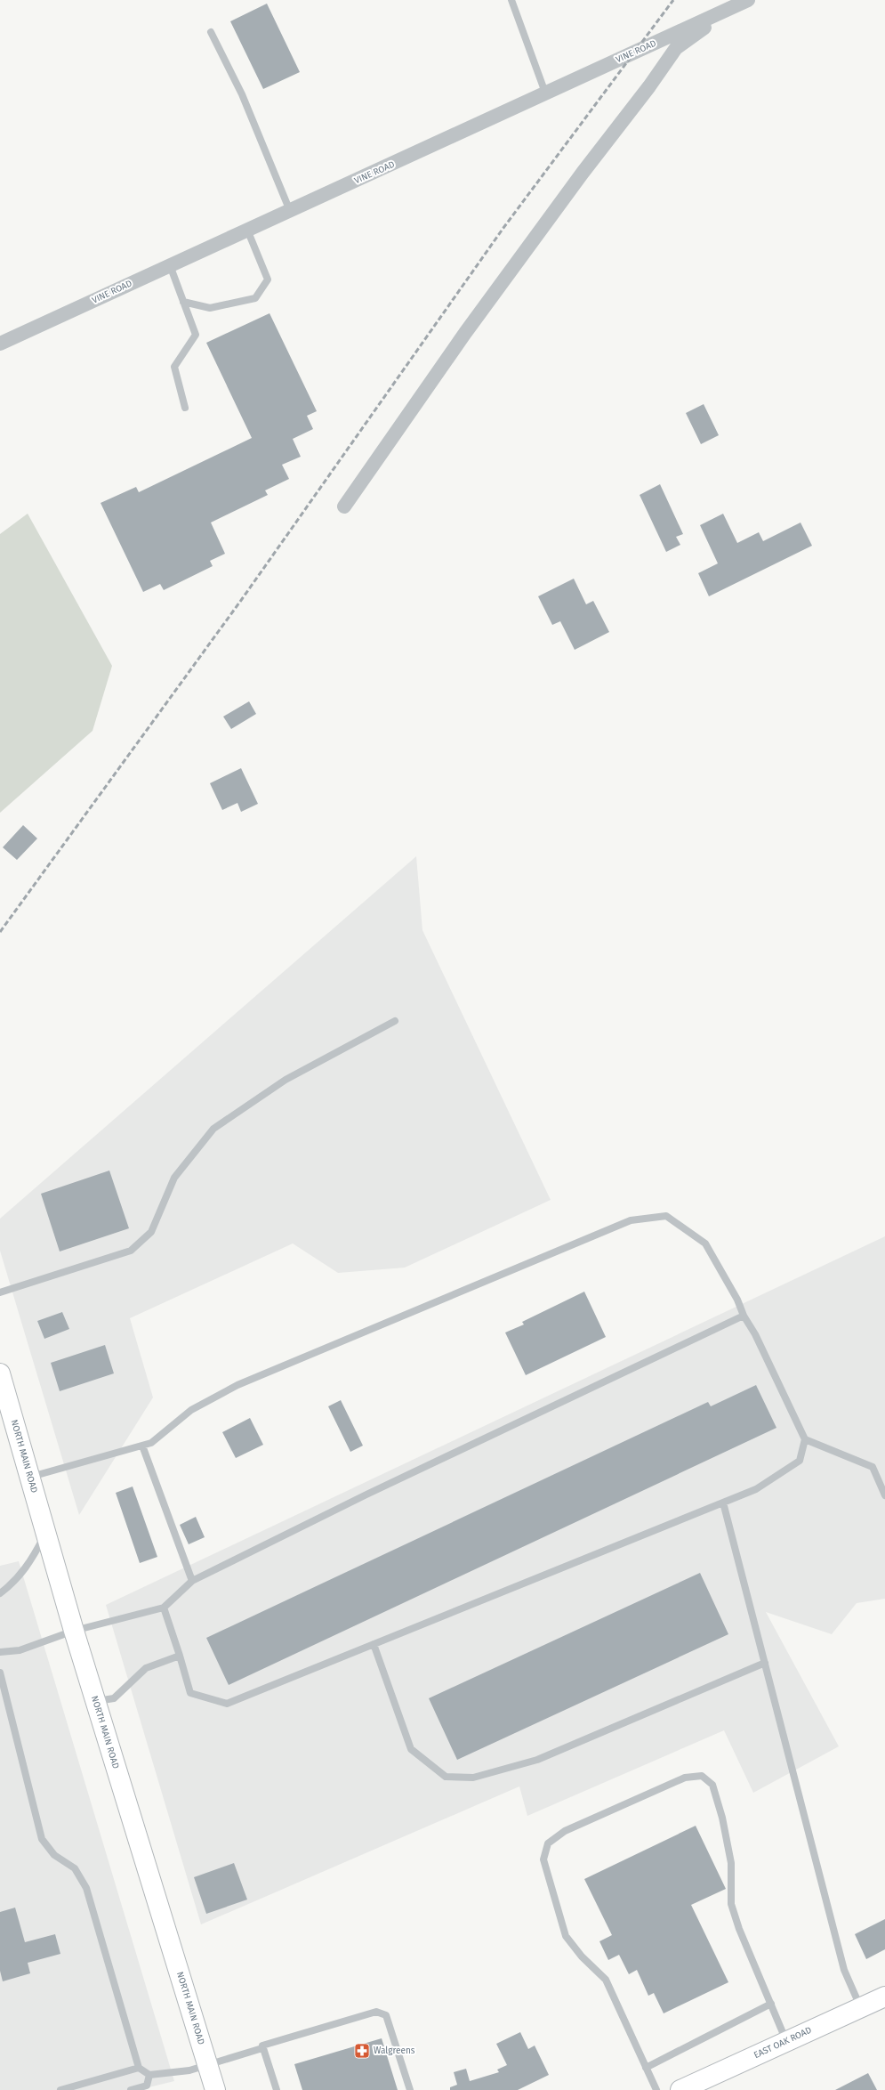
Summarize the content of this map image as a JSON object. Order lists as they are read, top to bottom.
{
  "streets": {
    "main road": ["NORTH MAIN ROAD", "EAST OAK ROAD"],
    "street": ["VINE ROAD"]
  },
  "places": {
    "pharmacy": ["Walgreens"]
  }
}
